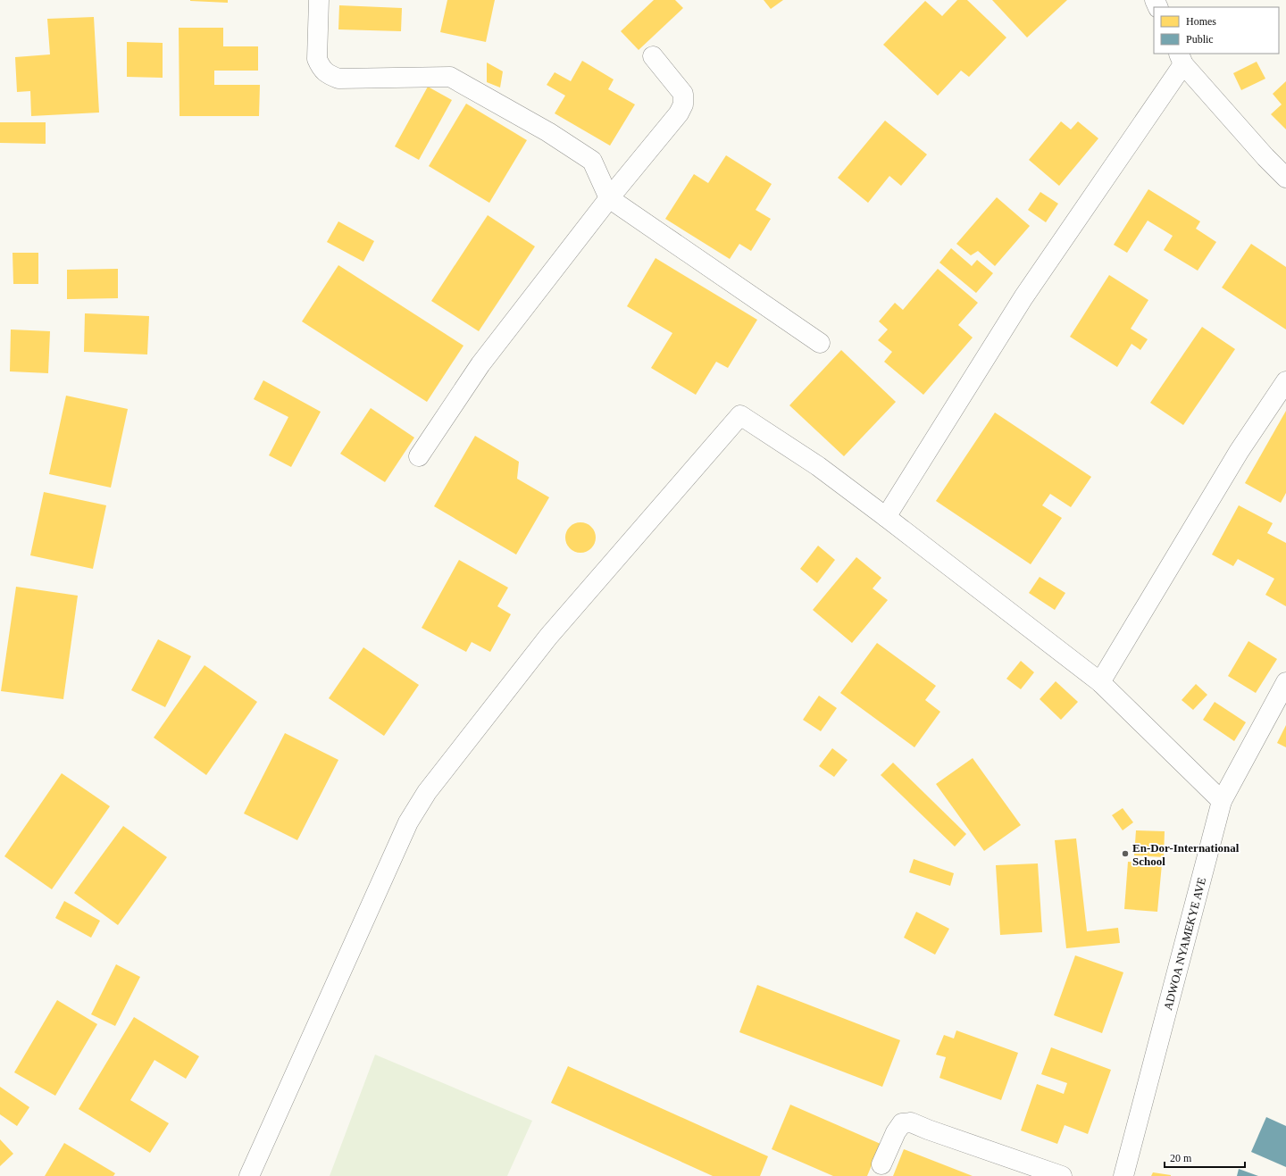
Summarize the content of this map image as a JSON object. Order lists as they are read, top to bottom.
{
  "streets": {
    "street": ["ADWOA NYAMEKYE AVE"]
  },
  "places": ["En-Dor-International School"],
  "legend": ["Homes", "Public"],
  "scale_bar": "20 m"
}
